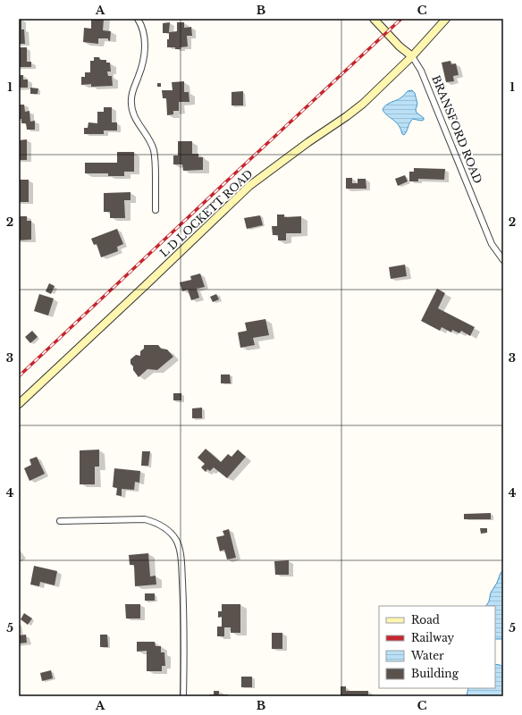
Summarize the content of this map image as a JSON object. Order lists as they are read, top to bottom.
{
  "streets": {
    "main road": ["BRANSFORD ROAD", "L D LOCKETT ROAD"]
  },
  "crossings": [
    ["BRANSFORD ROAD", "L D LOCKETT ROAD"]
  ],
  "legend": [
    "Road",
    "Railway",
    "Water",
    "Building"
  ],
  "grid": {
    "columns": ["A", "B", "C"],
    "rows": [
      "1",
      "2",
      "3",
      "4",
      "5"
    ]
  }
}
